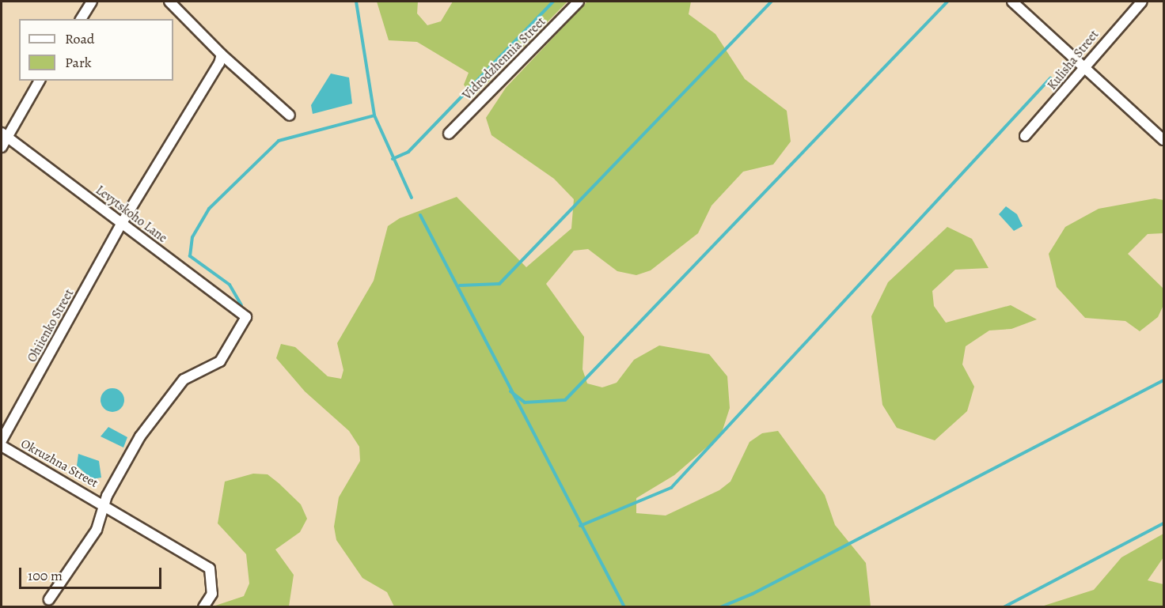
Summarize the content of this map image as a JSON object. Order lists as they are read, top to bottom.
{
  "streets": {
    "street": [
      "Vidrodzhennia Street",
      "Kulisha Street",
      "Levytskoho Lane",
      "Ohiienko Street",
      "Okruzhna Street"
    ]
  },
  "crossings": [
    ["Levytskoho Lane", "Ohiienko Street"],
    ["Levytskoho Lane", "Okruzhna Street"]
  ],
  "legend": ["Road", "Park"],
  "scale_bar": "100 m"
}
